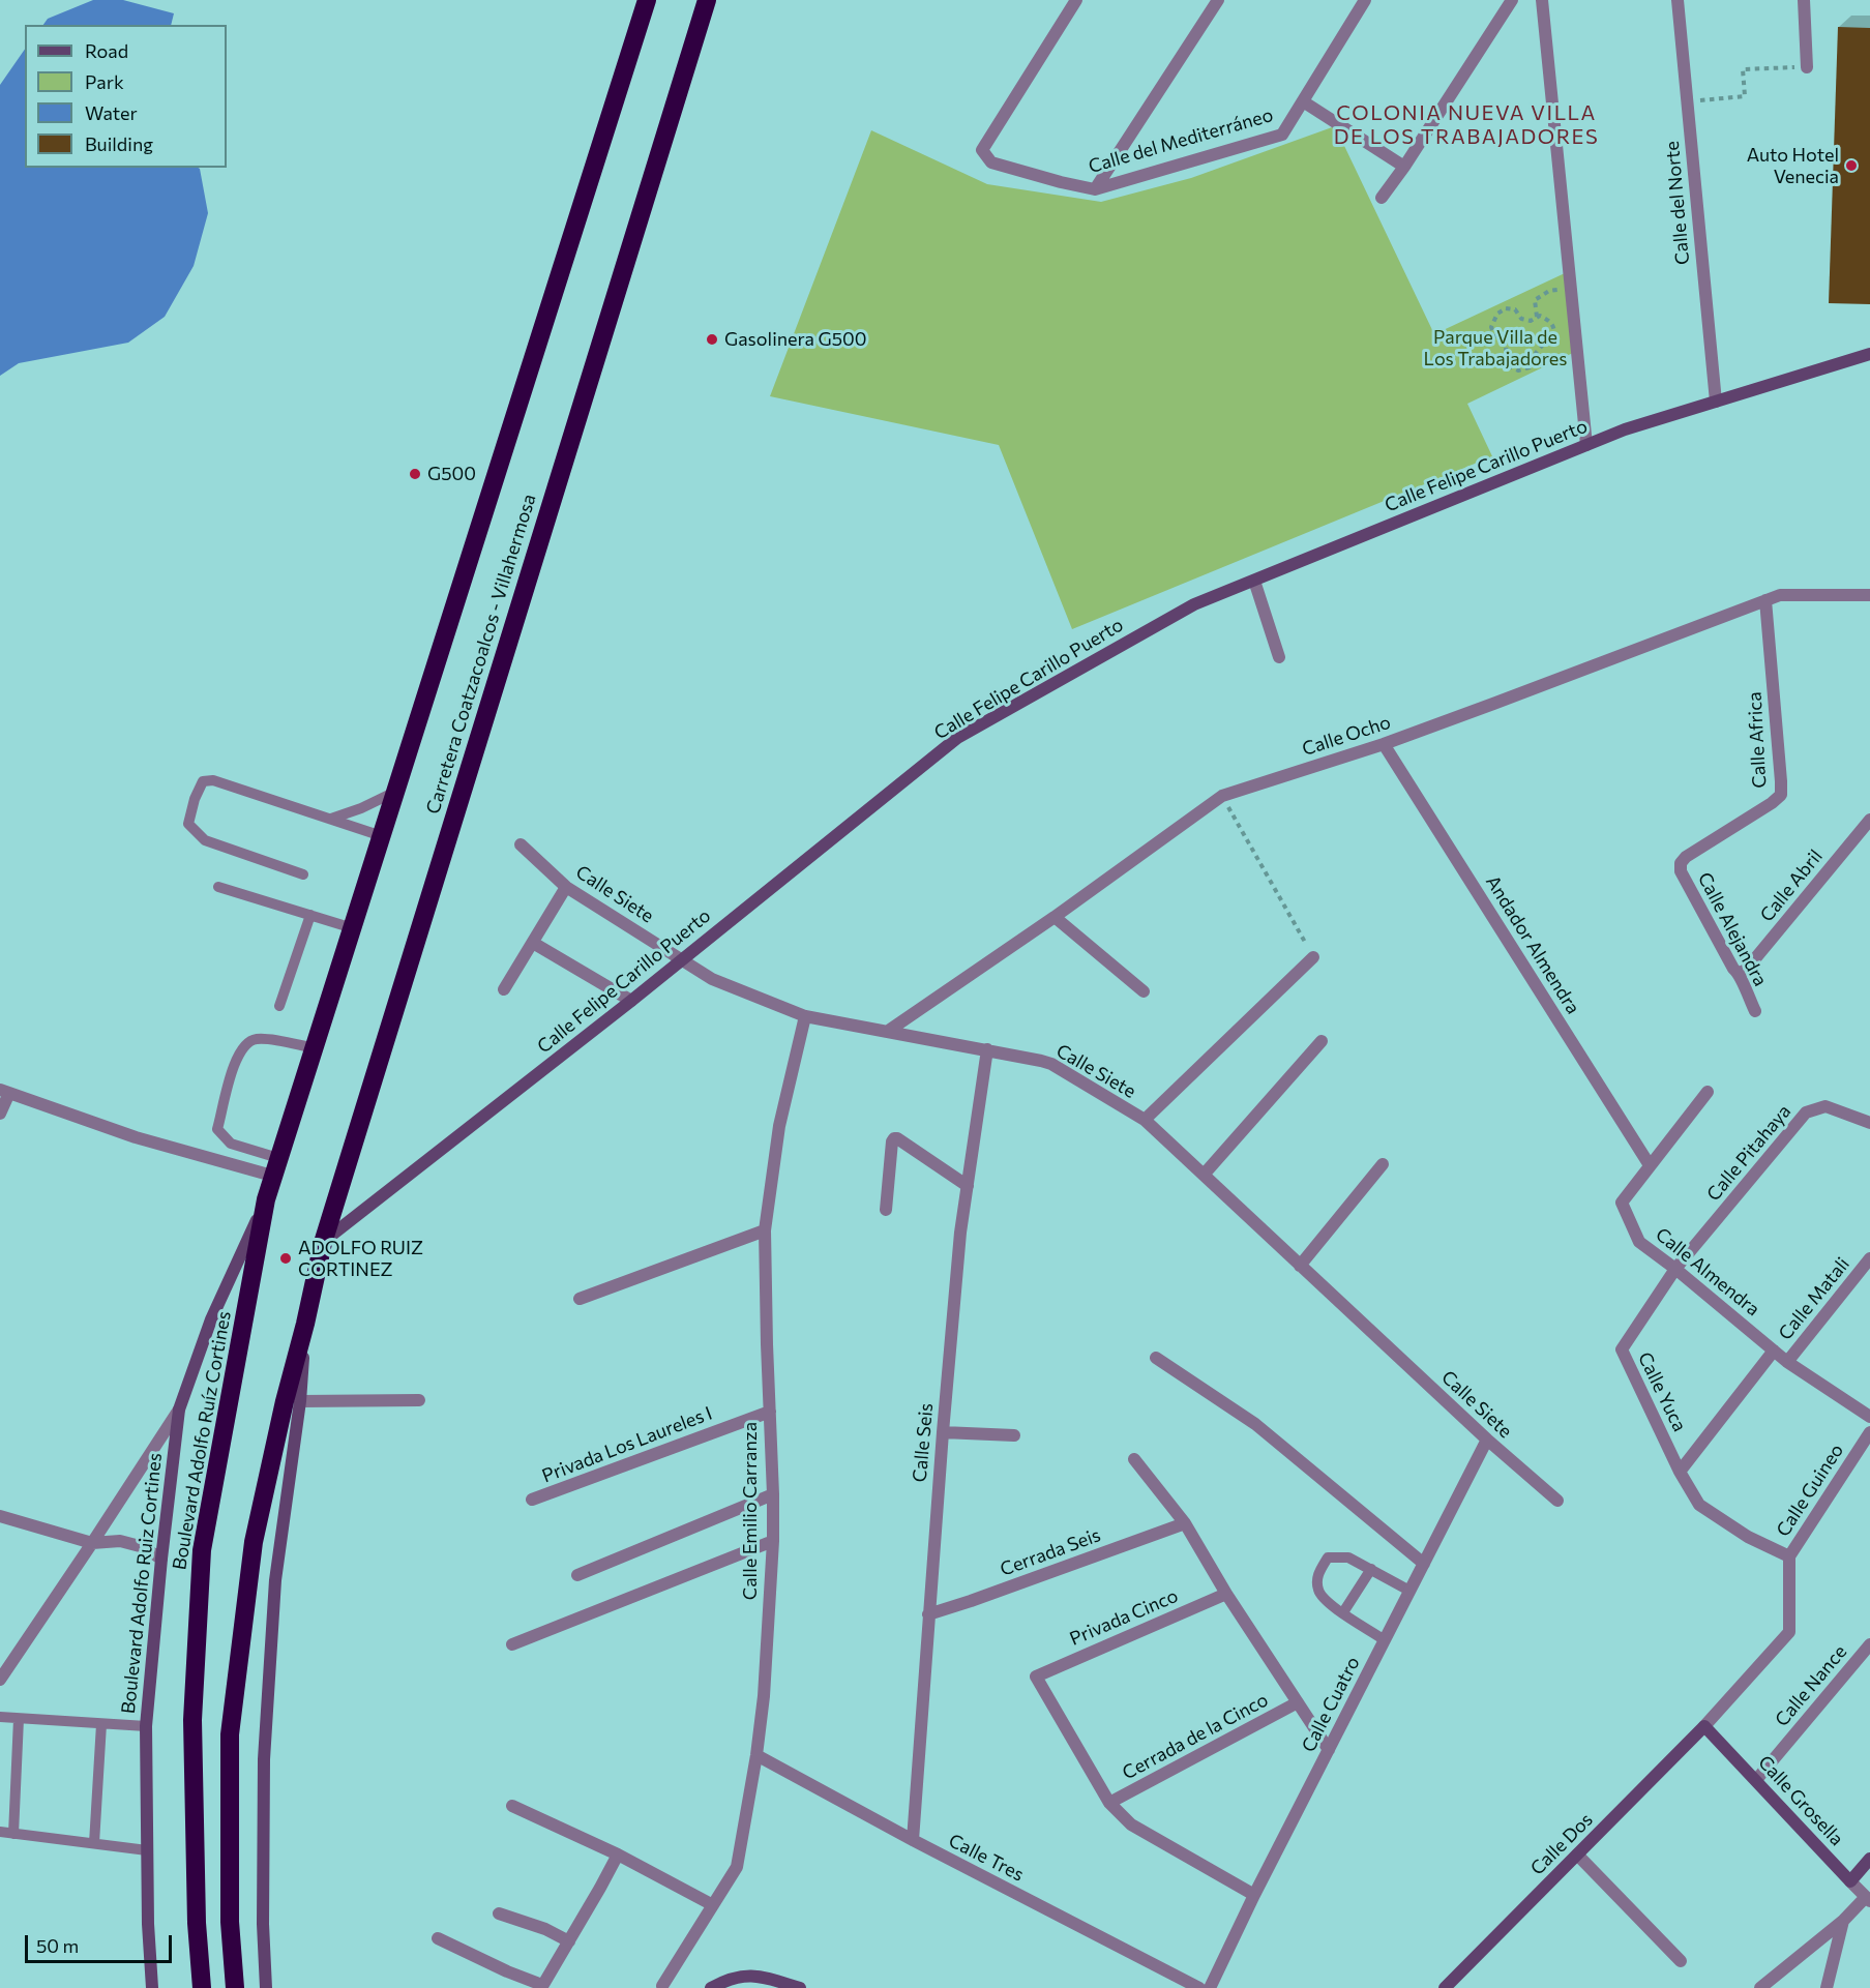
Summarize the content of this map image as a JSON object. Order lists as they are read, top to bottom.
{
  "streets": {
    "highway": ["Carretera Coatzacoalcos - Villahermosa", "Boulevard Adolfo Ruíz Cortines"],
    "street": [
      "Calle del Mediterráneo",
      "Calle del Norte",
      "Calle Felipe Carillo Puerto",
      "Calle Ocho",
      "Calle Africa",
      "Calle Abril",
      "Calle Siete",
      "Calle Alejandra",
      "Andador Almendra",
      "Calle Pitahaya",
      "Calle Almendra",
      "Calle Matali",
      "Calle Yuca",
      "Calle Seis",
      "Privada Los Laureles I",
      "Calle Guineo",
      "Calle Emilio Carranza",
      "Cerrada Seis",
      "Boulevard Adolfo Ruiz Cortines",
      "Privada Cinco",
      "Calle Nance",
      "Calle Cuatro",
      "Cerrada de la Cinco",
      "Calle Grosella",
      "Calle Dos",
      "Calle Tres"
    ]
  },
  "crossings": [
    ["Calle del Norte", "Calle Felipe Carillo Puerto"],
    ["Calle Felipe Carillo Puerto", "Carretera Coatzacoalcos - Villahermosa"],
    ["Calle Felipe Carillo Puerto", "Calle Siete"],
    ["Carretera Coatzacoalcos - Villahermosa", "Boulevard Adolfo Ruíz Cortines"],
    ["Carretera Coatzacoalcos - Villahermosa", "Boulevard Adolfo Ruiz Cortines"],
    ["Calle Ocho", "Calle Africa"],
    ["Calle Ocho", "Calle Siete"],
    ["Calle Ocho", "Andador Almendra"],
    ["Calle Africa", "Calle Alejandra"],
    ["Calle Abril", "Calle Alejandra"],
    ["Calle Siete", "Calle Seis"],
    ["Calle Siete", "Calle Emilio Carranza"],
    ["Calle Siete", "Calle Cuatro"],
    ["Andador Almendra", "Calle Almendra"],
    ["Calle Pitahaya", "Calle Almendra"],
    ["Calle Pitahaya", "Calle Yuca"],
    ["Calle Almendra", "Calle Matali"],
    ["Calle Almendra", "Calle Yuca"],
    ["Boulevard Adolfo Ruíz Cortines", "Boulevard Adolfo Ruiz Cortines"],
    ["Calle Seis", "Cerrada Seis"],
    ["Calle Seis", "Calle Tres"],
    ["Privada Los Laureles I", "Calle Emilio Carranza"],
    ["Calle Guineo", "Calle Grosella"],
    ["Calle Guineo", "Calle Dos"],
    ["Calle Emilio Carranza", "Calle Tres"],
    ["Privada Cinco", "Cerrada de la Cinco"],
    ["Calle Nance", "Calle Grosella"],
    ["Calle Grosella", "Calle Dos"]
  ],
  "districts": ["COLONIA NUEVA VILLA DE LOS TRABAJADORES"],
  "parks": ["Parque Villa de Los Trabajadores"],
  "places": [
    "Auto Hotel Venecia",
    "Gasolinera G500",
    "G500",
    "ADOLFO RUIZ CORTINEZ"
  ],
  "legend": [
    "Road",
    "Park",
    "Water",
    "Building"
  ],
  "scale_bar": "50 m"
}
